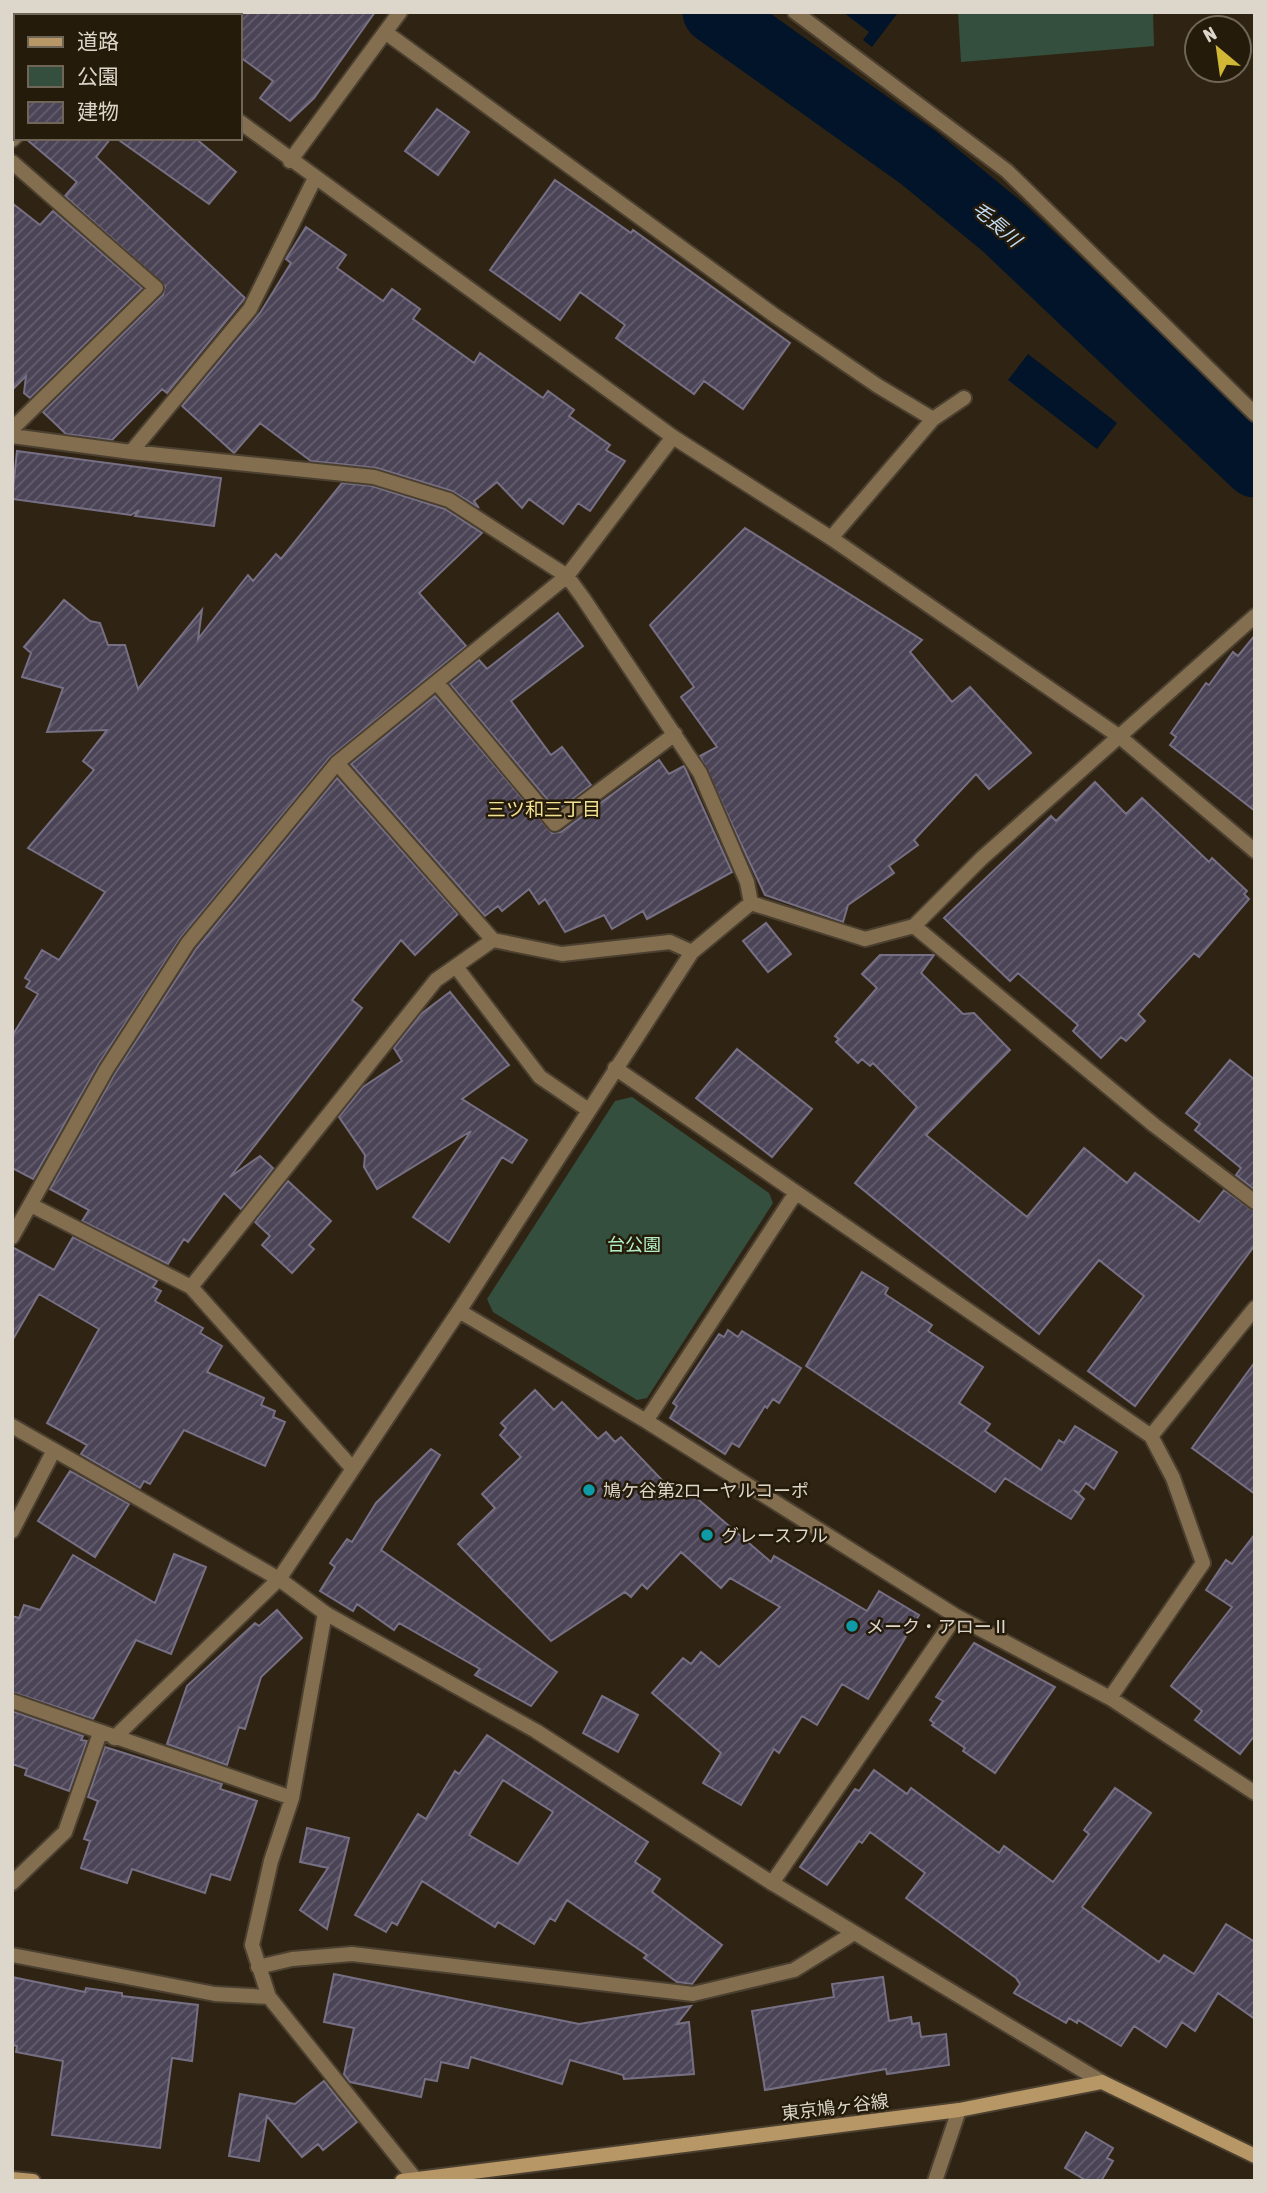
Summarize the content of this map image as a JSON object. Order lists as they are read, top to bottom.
{
  "streets": {
    "main road": ["東京鳩ヶ谷線"]
  },
  "districts": ["三ツ和三丁目"],
  "water": ["毛長川"],
  "parks": ["台公園"],
  "places": ["鳩ケ谷第2ローヤルコーポ", "グレースフル", "メーク・アローⅡ"],
  "legend": ["道路", "公園", "建物"],
  "north": "top left"
}
